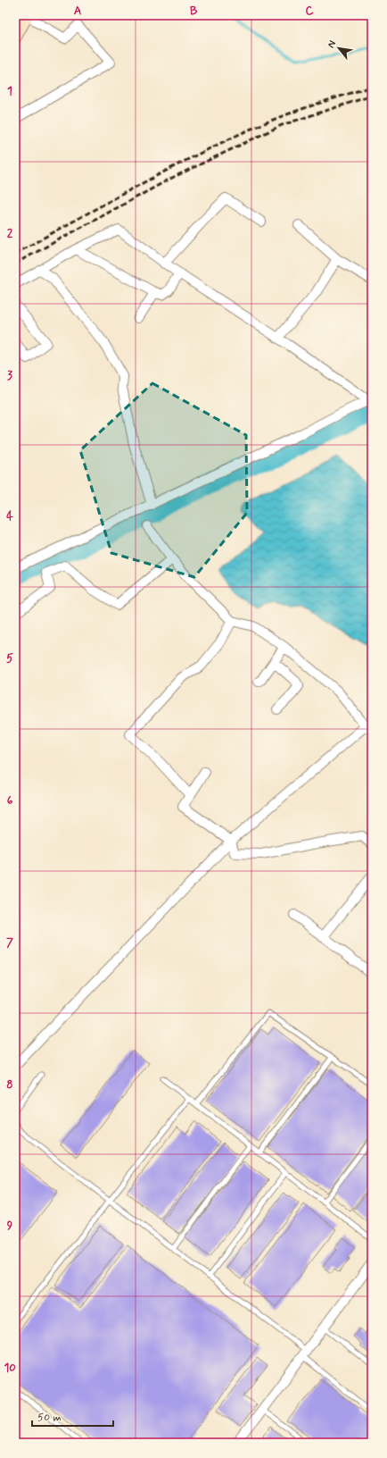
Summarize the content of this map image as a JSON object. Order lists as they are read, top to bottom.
{
  "scale_bar": "50 m",
  "north": "top left",
  "grid": {
    "columns": ["A", "B", "C"],
    "rows": [
      "1",
      "2",
      "3",
      "4",
      "5",
      "6",
      "7",
      "8",
      "9",
      "10"
    ]
  }
}
